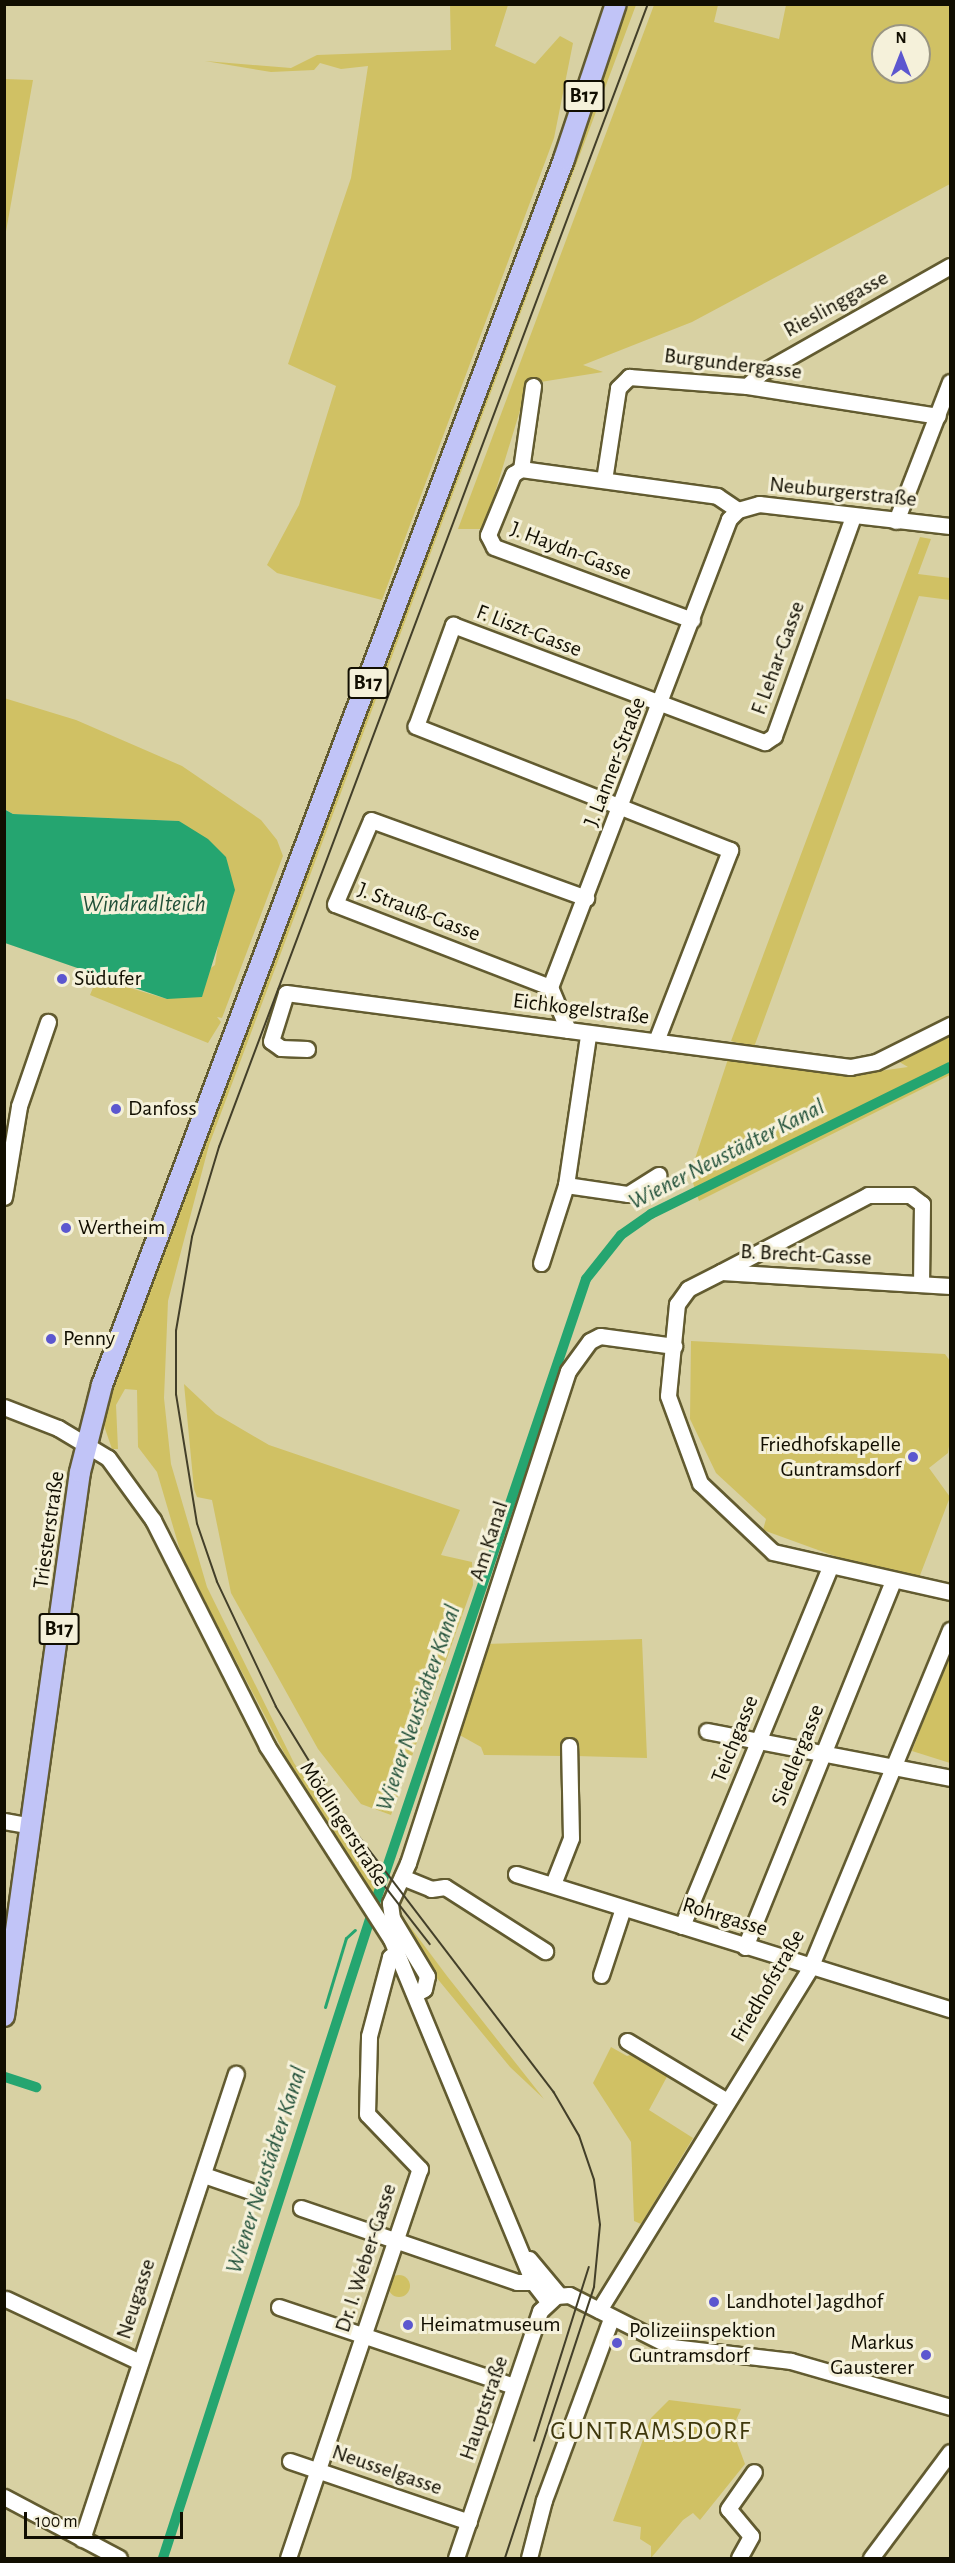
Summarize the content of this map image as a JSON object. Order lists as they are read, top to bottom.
{
  "streets": {
    "main road": ["B17", "Triesterstraße"],
    "street": [
      "Rieslinggasse",
      "Burgundergasse",
      "Neuburgerstraße",
      "J. Haydn-Gasse",
      "F. Liszt-Gasse",
      "F. Lehar-Gasse",
      "J. Lanner-Straße",
      "J. Strauß-Gasse",
      "Eichkogelstraße",
      "B. Brecht-Gasse",
      "Am Kanal",
      "Teichgasse",
      "Siedlergasse",
      "Mödlingerstraße",
      "Rohrgasse",
      "Friedhofstraße",
      "Dr. I. Weber-Gasse",
      "Neugasse",
      "Hauptstraße",
      "Neusselgasse"
    ]
  },
  "crossings": [
    ["B17", "Triesterstraße"],
    ["B17", "Mödlingerstraße"],
    ["Rieslinggasse", "Burgundergasse"],
    ["Burgundergasse", "Neuburgerstraße"],
    ["Neuburgerstraße", "J. Haydn-Gasse"],
    ["Neuburgerstraße", "F. Lehar-Gasse"],
    ["Neuburgerstraße", "J. Lanner-Straße"],
    ["J. Haydn-Gasse", "J. Lanner-Straße"],
    ["F. Liszt-Gasse", "F. Lehar-Gasse"],
    ["F. Liszt-Gasse", "J. Lanner-Straße"],
    ["F. Lehar-Gasse", "J. Lanner-Straße"],
    ["J. Lanner-Straße", "J. Strauß-Gasse"],
    ["B. Brecht-Gasse", "Am Kanal"],
    ["Triesterstraße", "Mödlingerstraße"],
    ["Am Kanal", "Mödlingerstraße"],
    ["Teichgasse", "Rohrgasse"],
    ["Siedlergasse", "Rohrgasse"],
    ["Mödlingerstraße", "Dr. I. Weber-Gasse"],
    ["Mödlingerstraße", "Hauptstraße"],
    ["Rohrgasse", "Friedhofstraße"],
    ["Dr. I. Weber-Gasse", "Neusselgasse"],
    ["Hauptstraße", "Neusselgasse"]
  ],
  "districts": ["GUNTRAMSDORF"],
  "water": ["Windradlteich", "Wiener Neustädter Kanal"],
  "places": [
    "Südufer",
    "Danfoss",
    "Wertheim",
    "Penny",
    "Friedhofskapelle Guntramsdorf",
    "Landhotel Jagdhof",
    "Heimatmuseum",
    "Polizeiinspektion Guntramsdorf",
    "Markus Gausterer"
  ],
  "scale_bar": "100 m",
  "north": "top"
}
